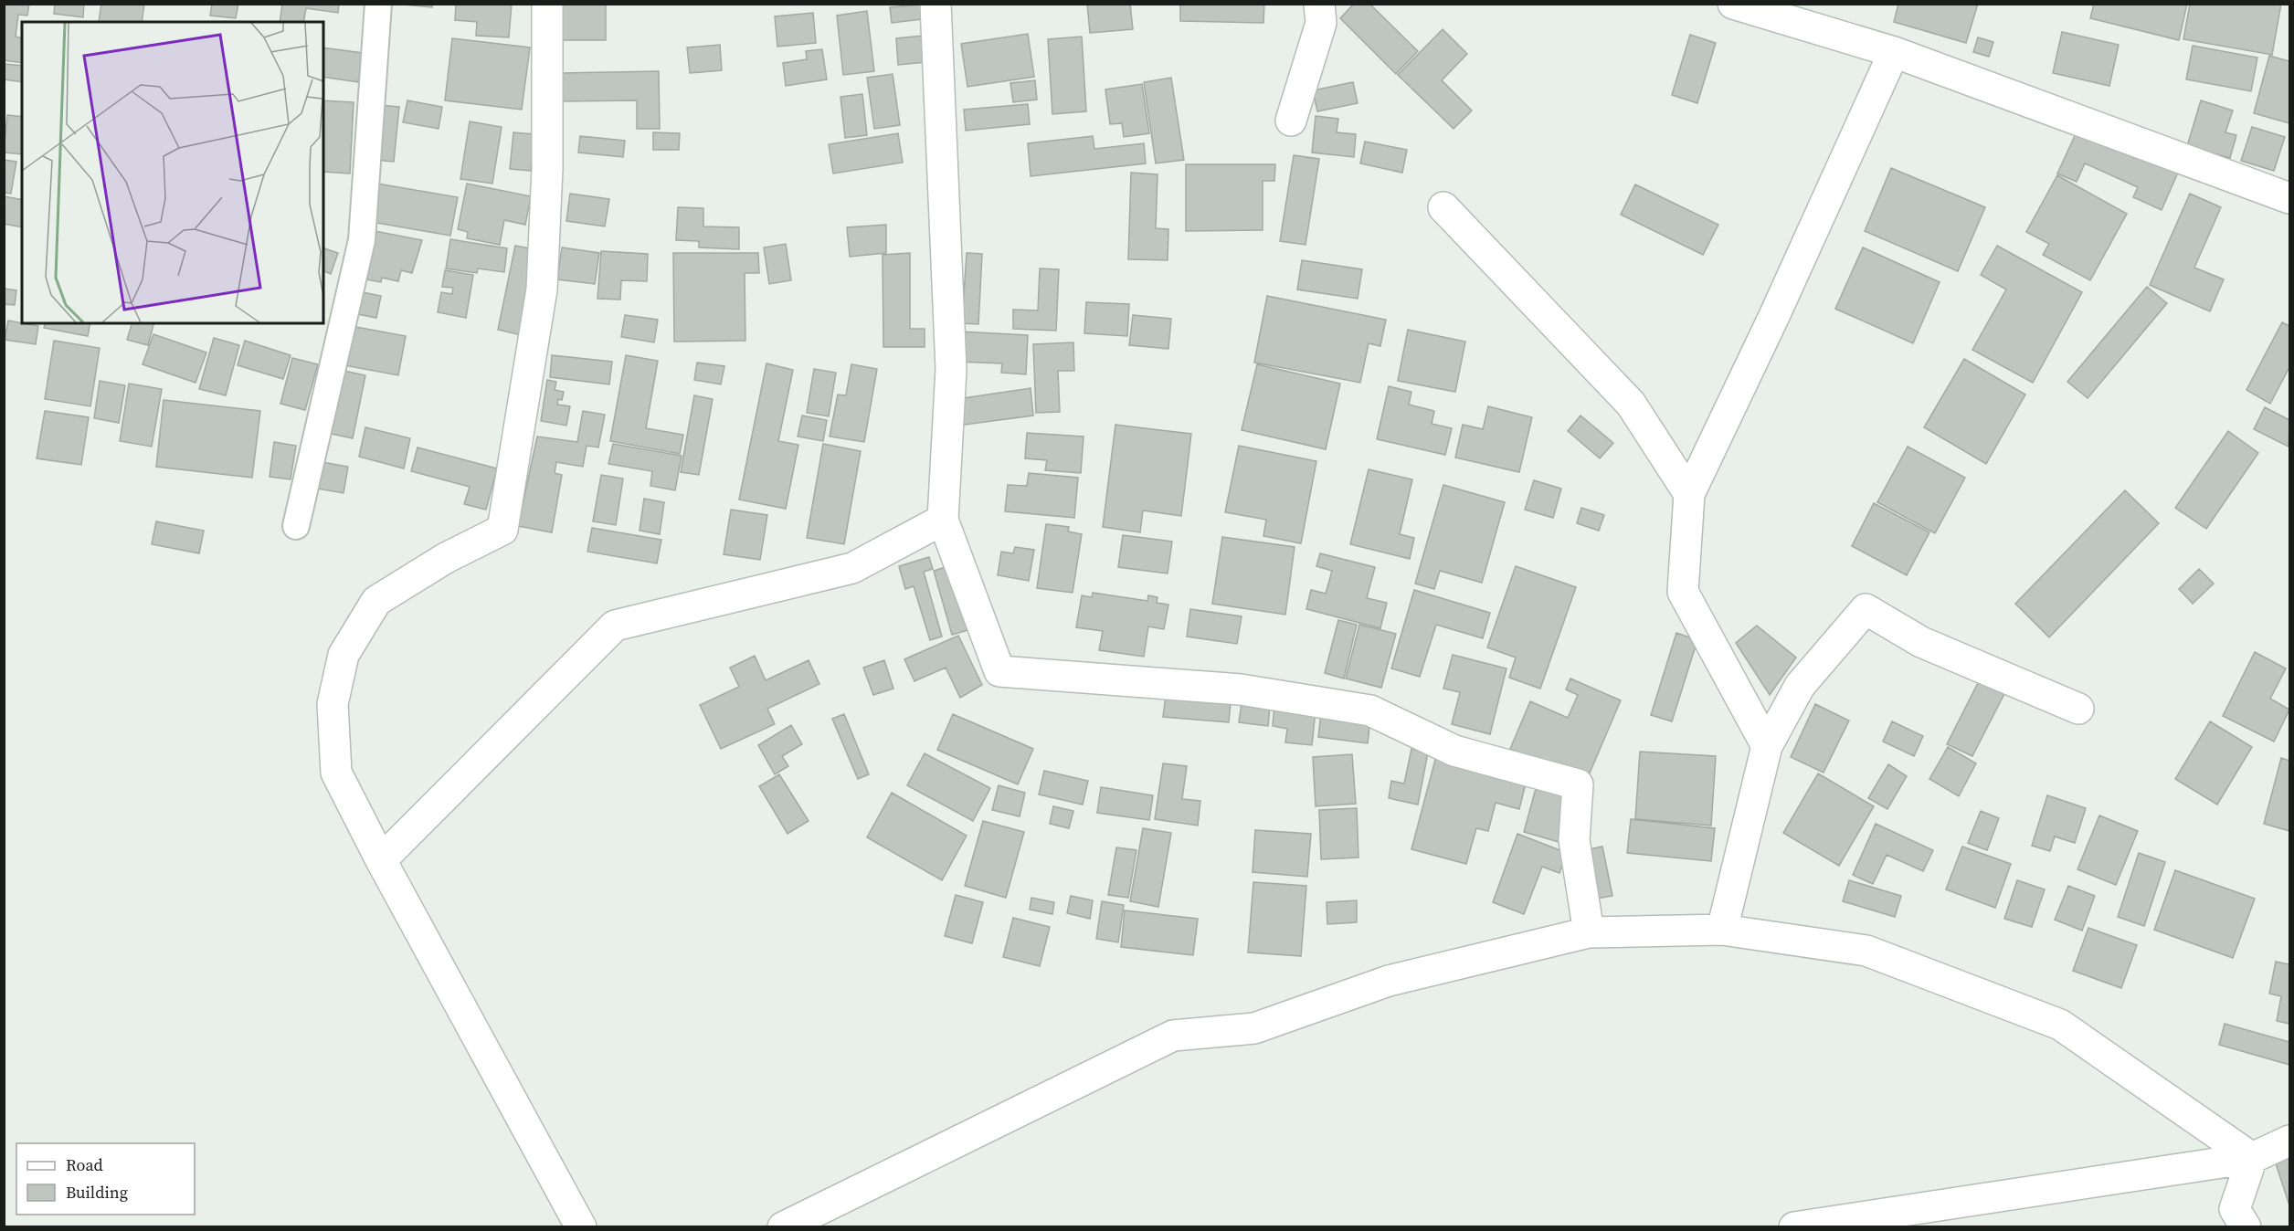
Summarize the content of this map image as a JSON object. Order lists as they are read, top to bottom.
{
  "legend": ["Road", "Building"]
}
